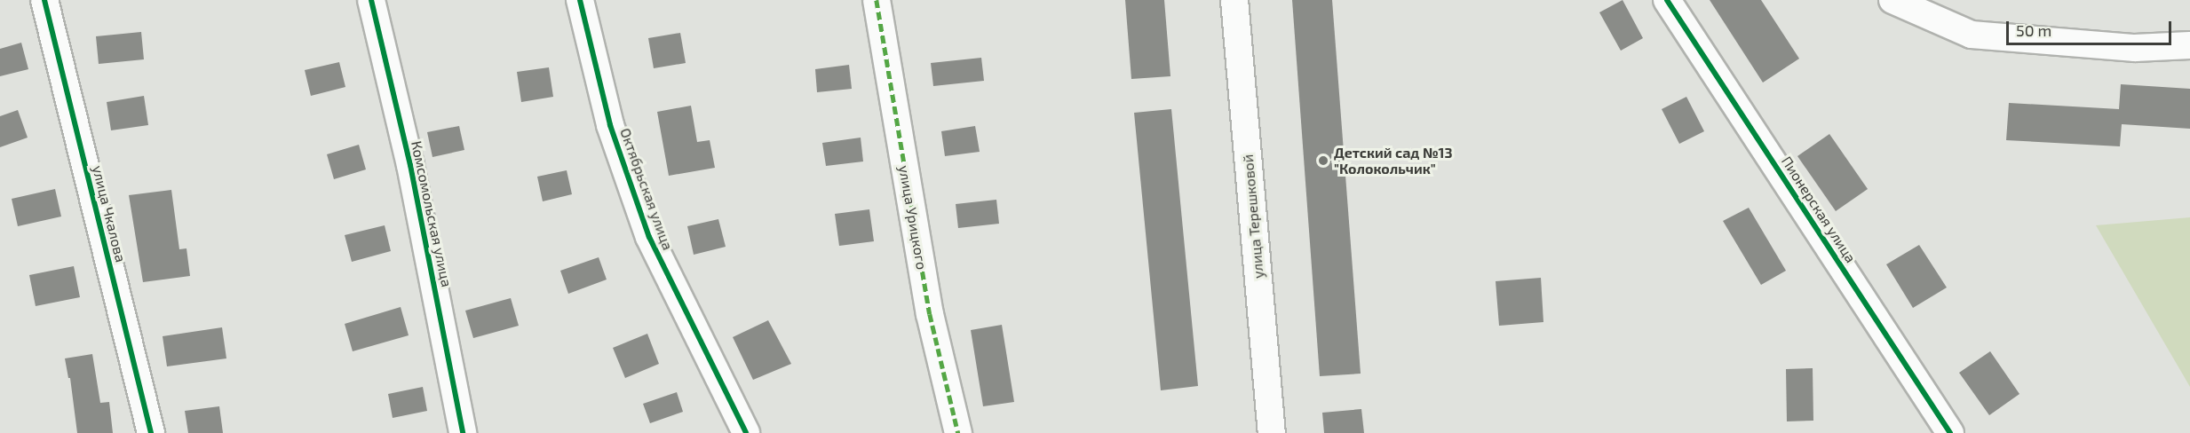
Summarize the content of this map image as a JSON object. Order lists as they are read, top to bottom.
{
  "streets": {
    "street": [
      "Октябрьская улица",
      "Пионерская улица",
      "улица Чкалова",
      "Комсомольская улица",
      "улица Терешковой",
      "улица Урицкого"
    ]
  },
  "places": ["Детский сад №13 \"Колокольчик\""],
  "scale_bar": "50 m"
}
